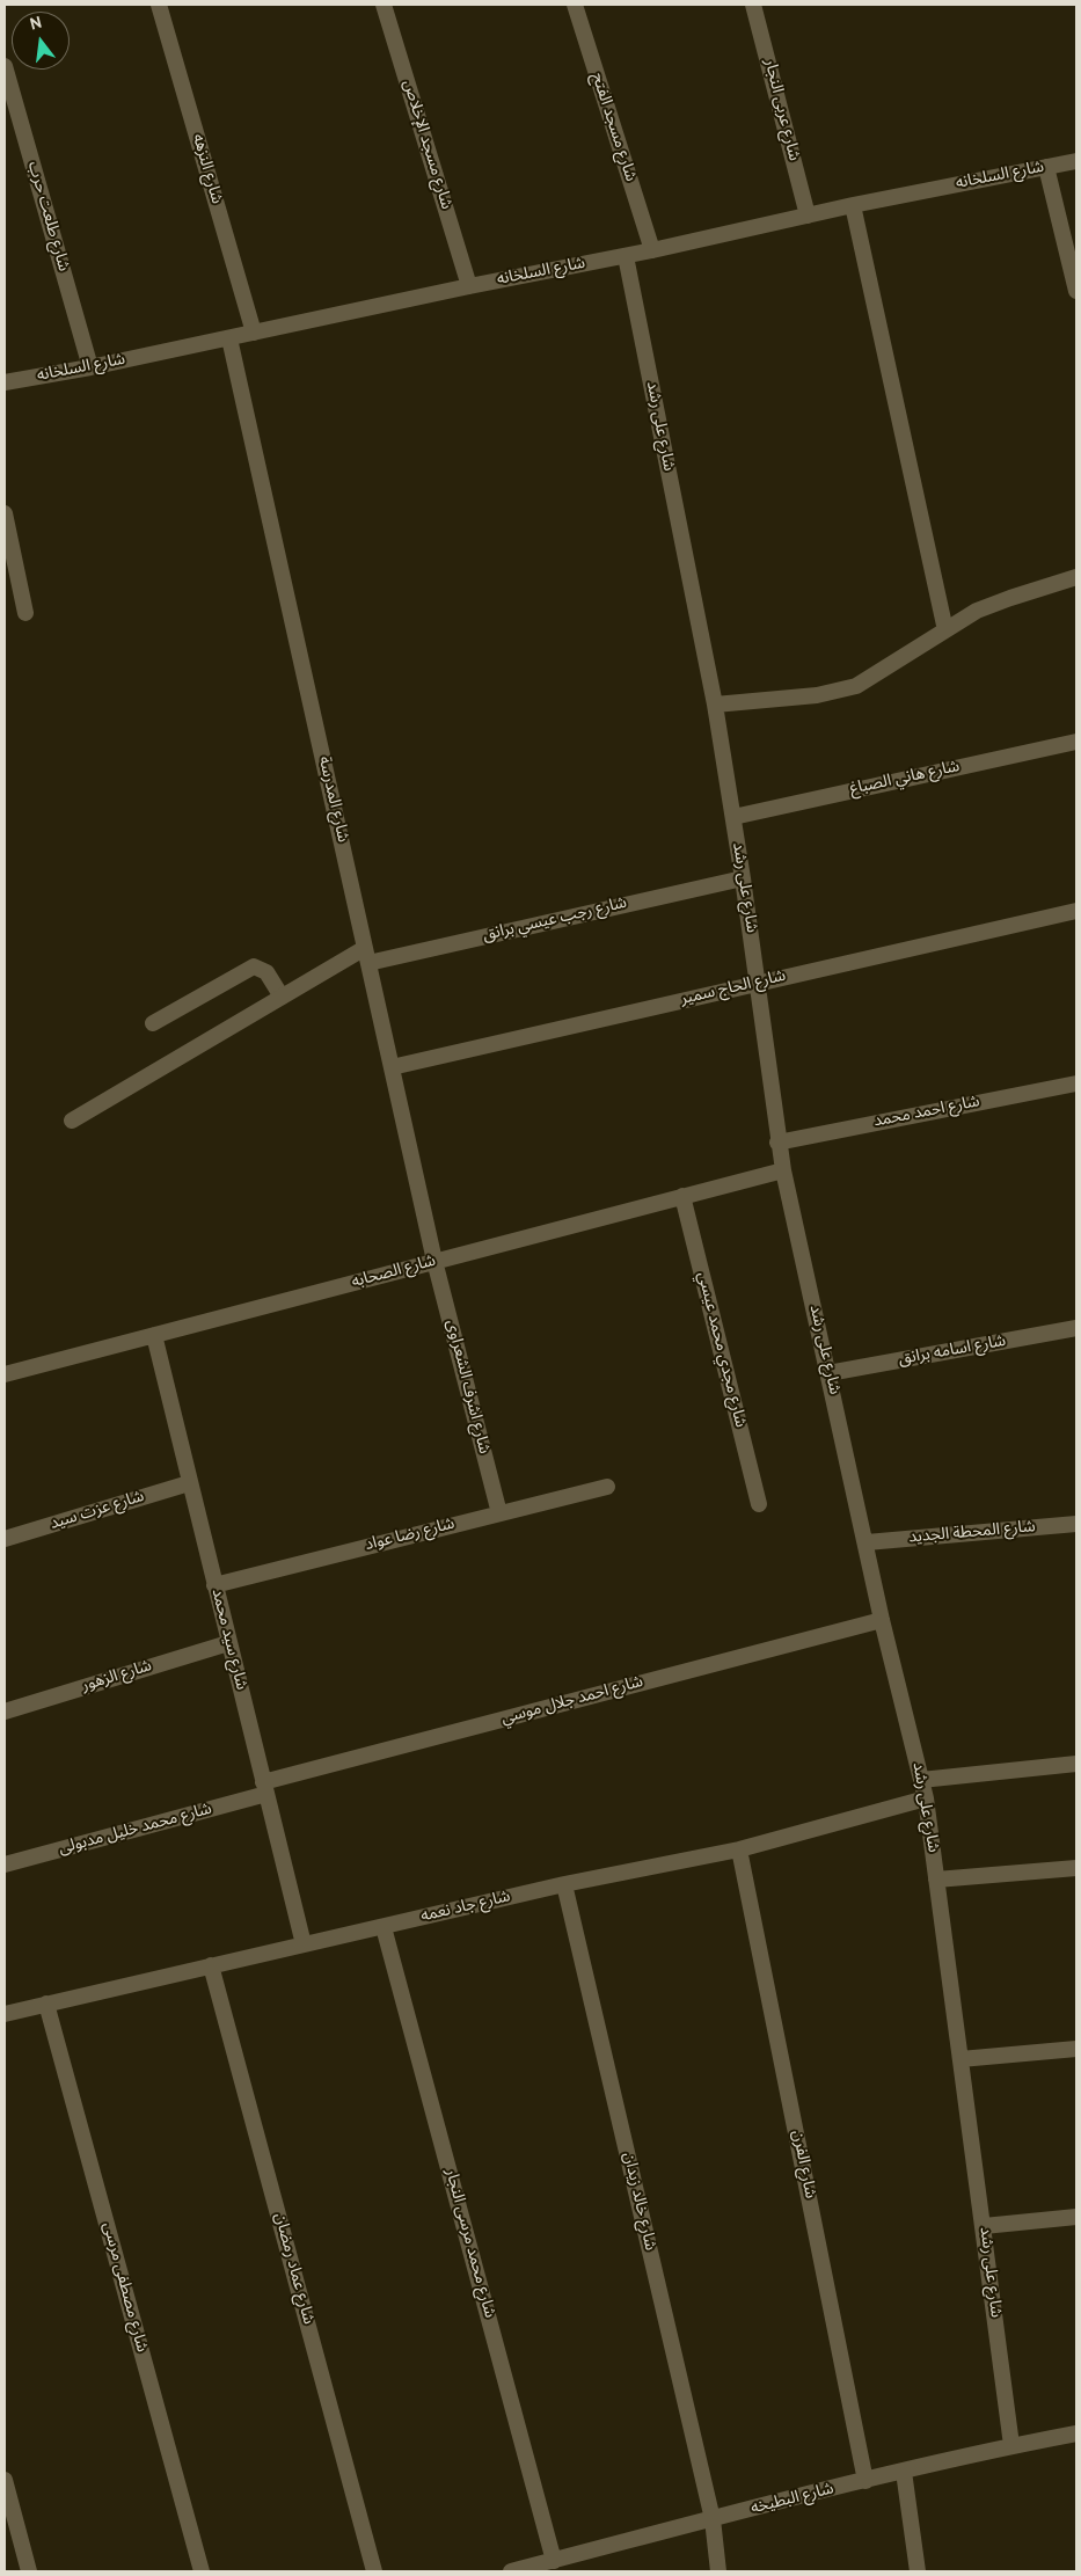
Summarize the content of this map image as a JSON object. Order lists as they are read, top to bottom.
{
  "streets": {
    "street": [
      "شارع عربى النجار",
      "شارع مسجد الفتح",
      "شارع مسجد الإخلاص",
      "شارع النزهه",
      "شارع السلخانه",
      "شارع طلعت حرب",
      "شارع على رشد",
      "شارع هاني الصباغ",
      "شارع المدرسة",
      "شارع رجب عيسي برانق",
      "شارع الحاج سمير",
      "شارع احمد محمد",
      "شارع الصحابه",
      "شارع مجدي محمد عيسي",
      "شارع اسامه برانق",
      "شارع اشرف الشعراوى",
      "شارع عزت سيد",
      "شارع المحطة الجديد",
      "شارع رضا عواد",
      "شارع سيد محمد",
      "شارع الزهور",
      "شارع احمد جلال موسي",
      "شارع محمد خليل مدبولى",
      "شارع جاد نعمه",
      "شارع الفرن",
      "شارع خالد زيدان",
      "شارع محمد مرسى النجار",
      "شارع عماد رمضان",
      "شارع مصطفى مرسى",
      "شارع البطيخه"
    ]
  },
  "crossings": [
    ["شارع عربى النجار", "شارع السلخانه"],
    ["شارع مسجد الفتح", "شارع السلخانه"],
    ["شارع مسجد الإخلاص", "شارع السلخانه"],
    ["شارع النزهه", "شارع السلخانه"],
    ["شارع السلخانه", "شارع طلعت حرب"],
    ["شارع السلخانه", "شارع على رشد"],
    ["شارع السلخانه", "شارع المدرسة"],
    ["شارع على رشد", "شارع هاني الصباغ"],
    ["شارع على رشد", "شارع رجب عيسي برانق"],
    ["شارع على رشد", "شارع الحاج سمير"],
    ["شارع على رشد", "شارع احمد محمد"],
    ["شارع على رشد", "شارع الصحابه"],
    ["شارع على رشد", "شارع اسامه برانق"],
    ["شارع على رشد", "شارع المحطة الجديد"],
    ["شارع على رشد", "شارع احمد جلال موسي"],
    ["شارع على رشد", "شارع جاد نعمه"],
    ["شارع على رشد", "شارع البطيخه"],
    ["شارع المدرسة", "شارع رجب عيسي برانق"],
    ["شارع المدرسة", "شارع الحاج سمير"],
    ["شارع المدرسة", "شارع الصحابه"],
    ["شارع المدرسة", "شارع اشرف الشعراوى"],
    ["شارع الصحابه", "شارع مجدي محمد عيسي"],
    ["شارع الصحابه", "شارع اشرف الشعراوى"],
    ["شارع الصحابه", "شارع سيد محمد"],
    ["شارع اشرف الشعراوى", "شارع رضا عواد"],
    ["شارع عزت سيد", "شارع سيد محمد"],
    ["شارع رضا عواد", "شارع سيد محمد"],
    ["شارع سيد محمد", "شارع الزهور"],
    ["شارع سيد محمد", "شارع احمد جلال موسي"],
    ["شارع سيد محمد", "شارع محمد خليل مدبولى"],
    ["شارع سيد محمد", "شارع جاد نعمه"],
    ["شارع احمد جلال موسي", "شارع محمد خليل مدبولى"],
    ["شارع جاد نعمه", "شارع الفرن"],
    ["شارع جاد نعمه", "شارع خالد زيدان"],
    ["شارع جاد نعمه", "شارع محمد مرسى النجار"],
    ["شارع جاد نعمه", "شارع عماد رمضان"],
    ["شارع جاد نعمه", "شارع مصطفى مرسى"],
    ["شارع الفرن", "شارع البطيخه"],
    ["شارع خالد زيدان", "شارع البطيخه"],
    ["شارع محمد مرسى النجار", "شارع البطيخه"]
  ],
  "north": "top"
}
